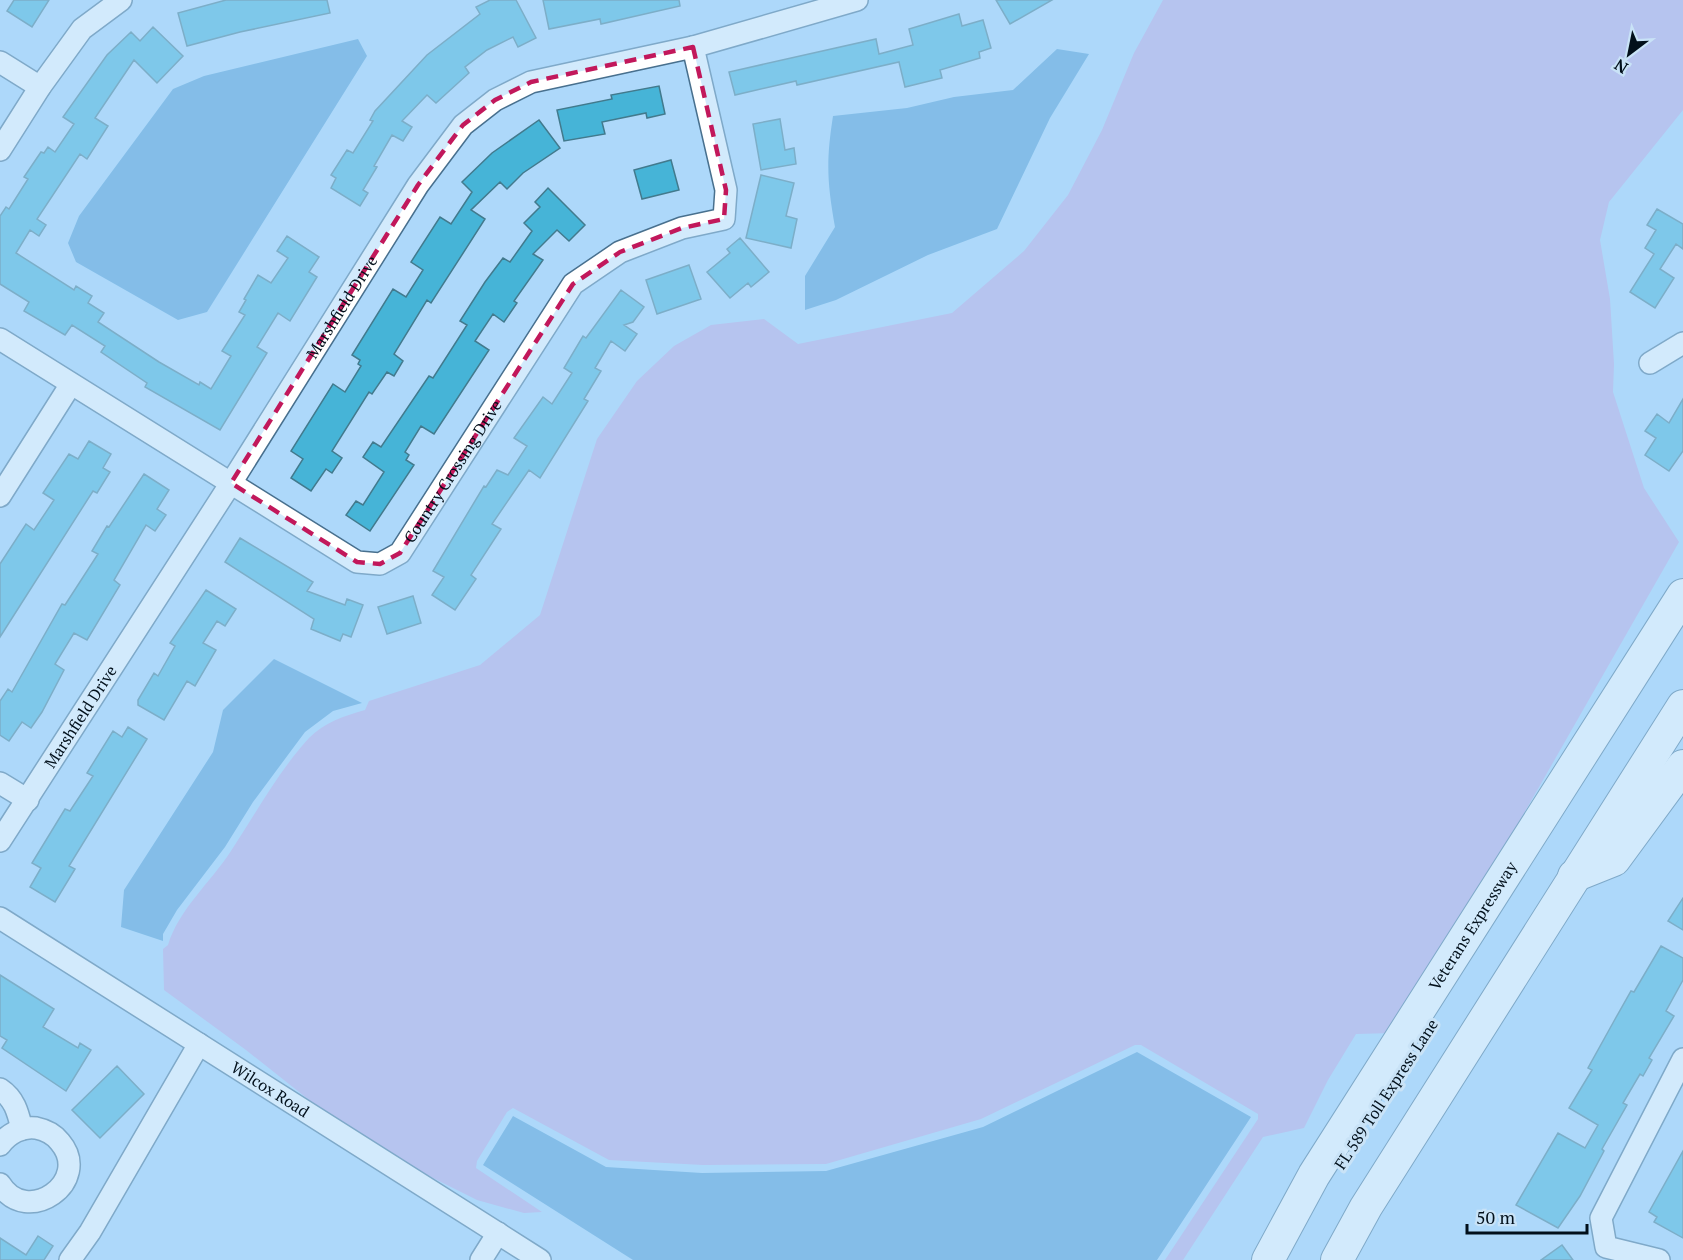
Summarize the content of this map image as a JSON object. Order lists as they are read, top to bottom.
{
  "streets": {
    "highway": ["Veterans Expressway", "FL 589 Toll Express Lane"],
    "street": ["Marshfield Drive", "Country Crossing Drive", "Wilcox Road"]
  },
  "crossings": [
    ["Marshfield Drive", "Country Crossing Drive"]
  ],
  "scale_bar": "50 m",
  "north": "bottom left"
}
